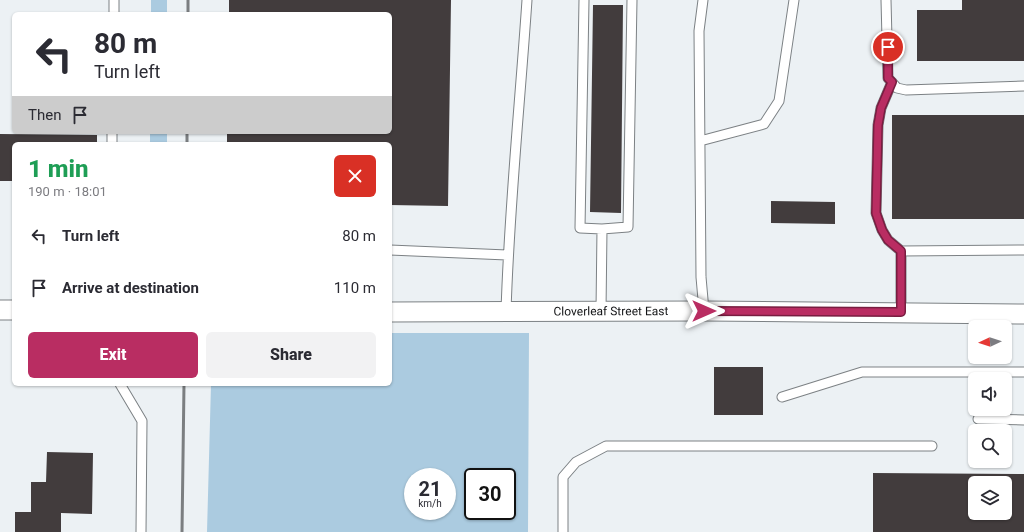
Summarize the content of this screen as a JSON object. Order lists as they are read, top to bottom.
{
  "streets": {
    "street": ["Cloverleaf Street East"]
  },
  "north": "left",
  "page": {
    "turn": ["80 m", "Turn left"],
    "then": "Then",
    "heading": ["1 min", "190 m · 18:01"],
    "list": [
      {
        "name": "Turn left",
        "value": "80 m"
      },
      {
        "name": "Arrive at destination",
        "value": "110 m"
      }
    ],
    "buttons": ["Exit", "Share"],
    "speed": "21 km/h",
    "limit": "30"
  }
}
